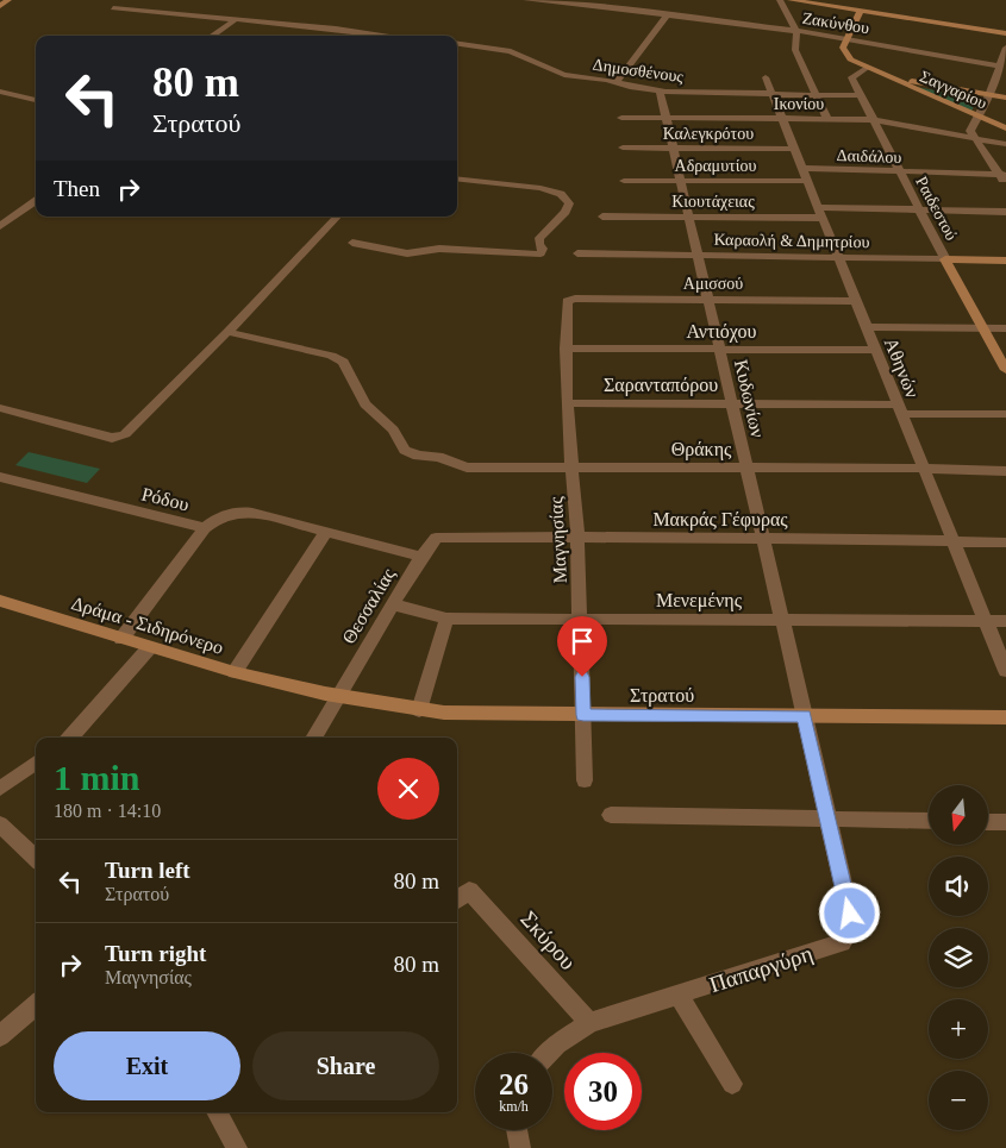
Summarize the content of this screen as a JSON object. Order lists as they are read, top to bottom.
{
  "streets": {
    "street": [
      "Ζακύνθου",
      "Δημοσθένους",
      "Σαγγαρίου",
      "Ικονίου",
      "Καλεγκρότου",
      "Δαιδάλου",
      "Αδραμυτίου",
      "Κιουτάχειας",
      "Ραιδεστού",
      "Καραολή & Δημητρίου",
      "Αμισσού",
      "Αντιόχου",
      "Αθηνών",
      "Σαρανταπόρου",
      "Κυδωνίων",
      "Θράκης",
      "Ρόδου",
      "Μακράς Γέφυρας",
      "Μαγνησίας",
      "Μενεμένης",
      "Θεσσαλίας",
      "Δράμα - Σιδηρόνερο",
      "Στρατού",
      "Σκύρου",
      "Παπαργύρη"
    ]
  },
  "crossings": [
    ["Δημοσθένους", "Ραιδεστού"],
    ["Δημοσθένους", "Αθηνών"],
    ["Δημοσθένους", "Κυδωνίων"],
    ["Ικονίου", "Ραιδεστού"],
    ["Ικονίου", "Αθηνών"],
    ["Ικονίου", "Κυδωνίων"],
    ["Καλεγκρότου", "Αθηνών"],
    ["Καλεγκρότου", "Κυδωνίων"],
    ["Δαιδάλου", "Ραιδεστού"],
    ["Δαιδάλου", "Αθηνών"],
    ["Αδραμυτίου", "Αθηνών"],
    ["Αδραμυτίου", "Κυδωνίων"],
    ["Κιουτάχειας", "Ραιδεστού"],
    ["Κιουτάχειας", "Αθηνών"],
    ["Κιουτάχειας", "Κυδωνίων"],
    ["Ραιδεστού", "Καραολή & Δημητρίου"],
    ["Καραολή & Δημητρίου", "Αθηνών"],
    ["Καραολή & Δημητρίου", "Κυδωνίων"],
    ["Αμισσού", "Αθηνών"],
    ["Αμισσού", "Κυδωνίων"],
    ["Αμισσού", "Μαγνησίας"],
    ["Αντιόχου", "Αθηνών"],
    ["Αντιόχου", "Κυδωνίων"],
    ["Αντιόχου", "Μαγνησίας"],
    ["Αθηνών", "Σαρανταπόρου"],
    ["Αθηνών", "Θράκης"],
    ["Αθηνών", "Μακράς Γέφυρας"],
    ["Αθηνών", "Μενεμένης"],
    ["Σαρανταπόρου", "Κυδωνίων"],
    ["Σαρανταπόρου", "Μαγνησίας"],
    ["Κυδωνίων", "Θράκης"],
    ["Κυδωνίων", "Μακράς Γέφυρας"],
    ["Κυδωνίων", "Μενεμένης"],
    ["Κυδωνίων", "Στρατού"],
    ["Κυδωνίων", "Παπαργύρη"],
    ["Θράκης", "Μαγνησίας"],
    ["Ρόδου", "Θεσσαλίας"],
    ["Μακράς Γέφυρας", "Μαγνησίας"],
    ["Μακράς Γέφυρας", "Θεσσαλίας"],
    ["Μαγνησίας", "Μενεμένης"],
    ["Μαγνησίας", "Στρατού"],
    ["Μενεμένης", "Θεσσαλίας"],
    ["Θεσσαλίας", "Στρατού"],
    ["Δράμα - Σιδηρόνερο", "Στρατού"],
    ["Στρατού", "Παπαργύρη"],
    ["Σκύρου", "Παπαργύρη"]
  ],
  "north": "bottom",
  "page": {
    "turn": ["80 m", "Στρατού"],
    "then": "Then",
    "heading": ["1 min", "180 m · 14:10"],
    "map_buttons": ["+", "−"],
    "list": [
      {
        "name": "Turn left",
        "note": "Στρατού",
        "value": "80 m"
      },
      {
        "name": "Turn right",
        "note": "Μαγνησίας",
        "value": "80 m"
      }
    ],
    "buttons": ["Exit", "Share"],
    "speed": "26 km/h",
    "limit": "30"
  }
}
